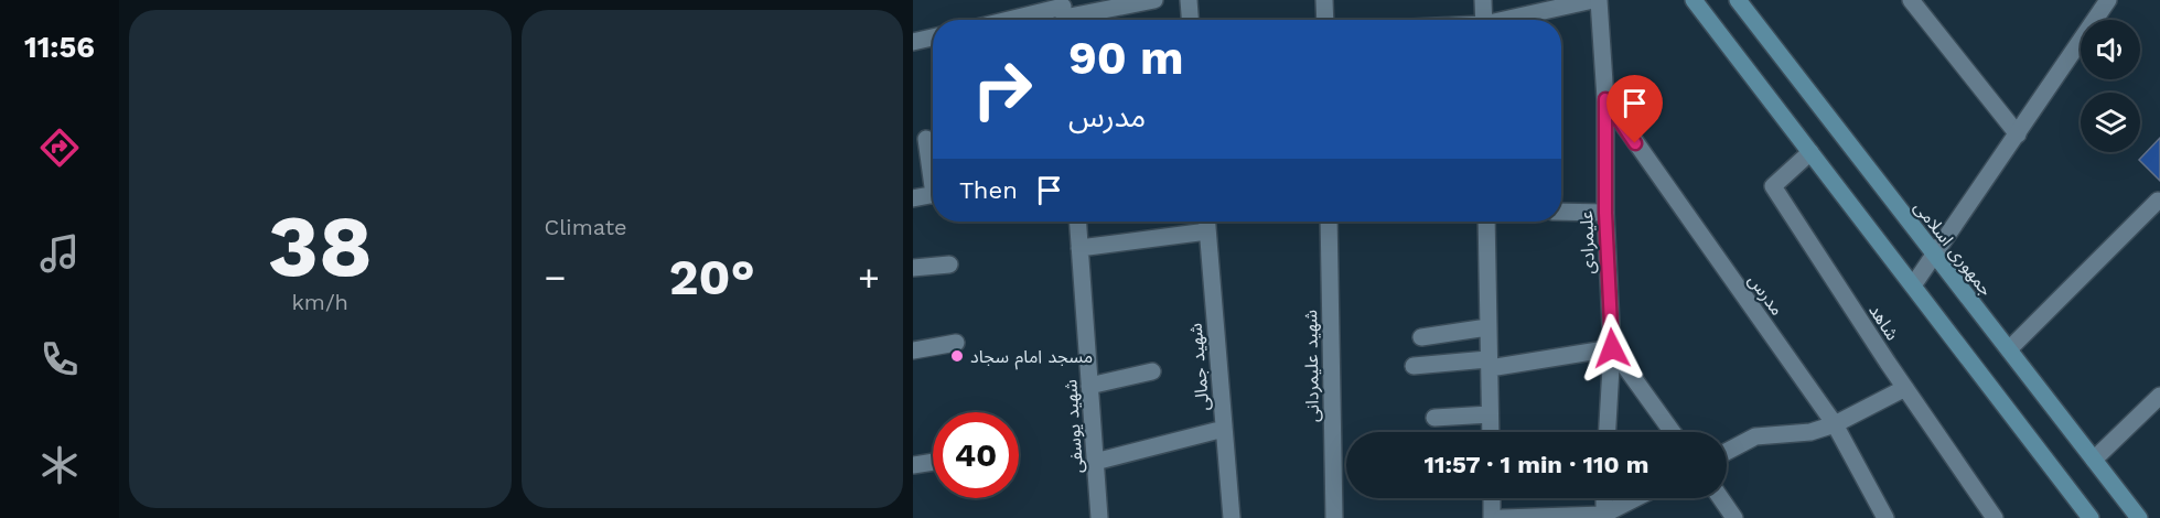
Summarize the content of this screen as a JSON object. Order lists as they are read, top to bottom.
{
  "streets": {
    "main road": ["جمهوری اسلامی"],
    "street": [
      "علیمرادی",
      "مدرس",
      "شاهد",
      "شهید علیمردانی",
      "شهید جمالی",
      "شهید یوسفی"
    ]
  },
  "crossings": [
    ["علیمرادی", "مدرس"]
  ],
  "places": ["مسجد امام سجاد"],
  "page": {
    "tabs": "11:56",
    "tile": [
      ["38", "km/h"],
      "Climate"
    ],
    "turn": ["90 m", "مدرس"],
    "then": "Then",
    "heat": ["−", "20°", "+"],
    "limit": "40",
    "trip": "11:57 · 1 min · 110 m"
  }
}
